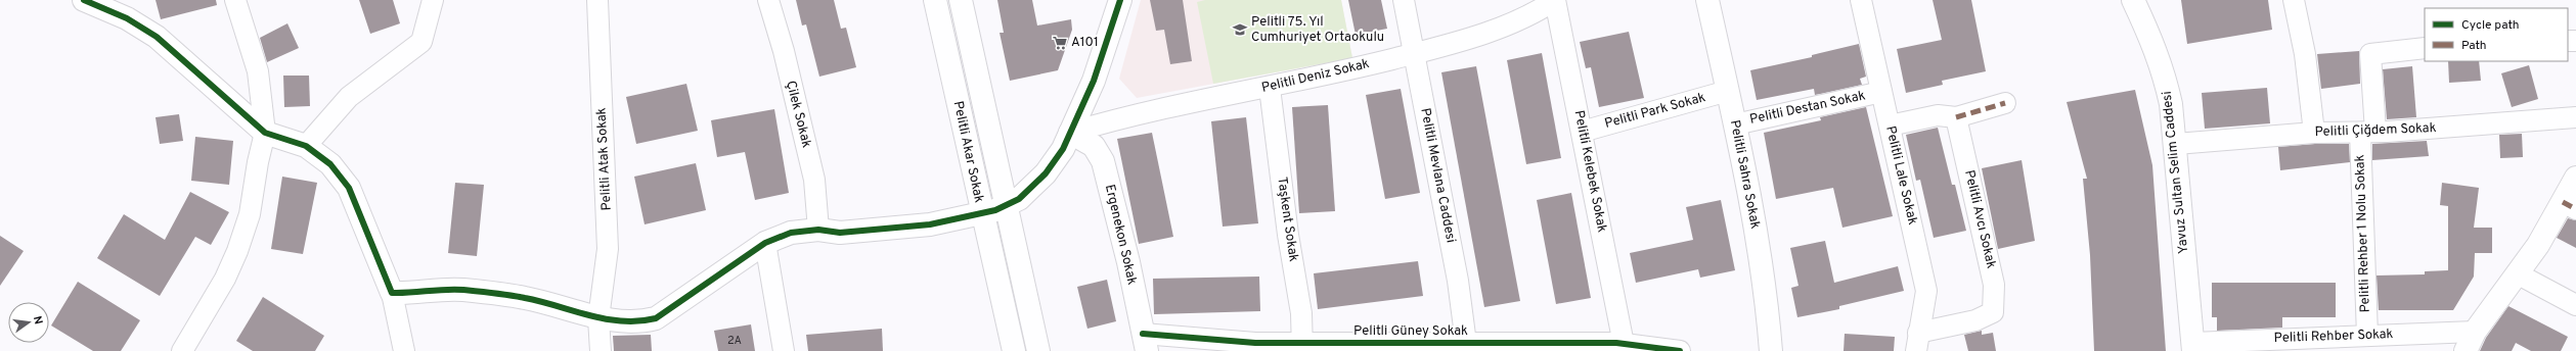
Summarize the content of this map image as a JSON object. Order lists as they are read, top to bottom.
{
  "streets": {
    "street": [
      "Pelitli Deniz Sokak",
      "Pelitli Destan Sokak",
      "Pelitli Park Sokak",
      "Çilek Sokak",
      "Pelitli Çiğdem Sokak",
      "Pelitli Akar Sokak",
      "Pelitli Atak Sokak",
      "Pelitli Kelebek Sokak",
      "Yavuz Sultan Selim Caddesi",
      "Pelitli Sahra Sokak",
      "Pelitli Mevlana Caddesi",
      "Pelitli Lale Sokak",
      "Taşkent Sokak",
      "Pelitli Avcı Sokak",
      "Pelitli Rehber 1 Nolu Sokak",
      "Ergenekon Sokak",
      "Pelitli Güney Sokak",
      "Pelitli Rehber Sokak"
    ]
  },
  "crossings": [
    ["Pelitli Deniz Sokak", "Pelitli Kelebek Sokak"],
    ["Pelitli Deniz Sokak", "Pelitli Mevlana Caddesi"],
    ["Pelitli Deniz Sokak", "Taşkent Sokak"],
    ["Pelitli Deniz Sokak", "Ergenekon Sokak"],
    ["Pelitli Destan Sokak", "Pelitli Sahra Sokak"],
    ["Pelitli Destan Sokak", "Pelitli Lale Sokak"],
    ["Pelitli Park Sokak", "Pelitli Kelebek Sokak"],
    ["Pelitli Park Sokak", "Pelitli Sahra Sokak"],
    ["Pelitli Çiğdem Sokak", "Yavuz Sultan Selim Caddesi"],
    ["Pelitli Çiğdem Sokak", "Pelitli Rehber 1 Nolu Sokak"],
    ["Pelitli Kelebek Sokak", "Pelitli Güney Sokak"],
    ["Yavuz Sultan Selim Caddesi", "Pelitli Rehber Sokak"],
    ["Pelitli Mevlana Caddesi", "Pelitli Güney Sokak"],
    ["Pelitli Lale Sokak", "Pelitli Avcı Sokak"],
    ["Taşkent Sokak", "Pelitli Güney Sokak"],
    ["Pelitli Rehber 1 Nolu Sokak", "Pelitli Rehber Sokak"],
    ["Ergenekon Sokak", "Pelitli Güney Sokak"]
  ],
  "places": {
    "school or university": ["Pelitli 75. Yıl Cumhuriyet Ortaokulu"],
    "supermarket": ["A101"]
  },
  "house_numbers": ["2A"],
  "legend": ["Cycle path", "Path"],
  "north": "right"
}
